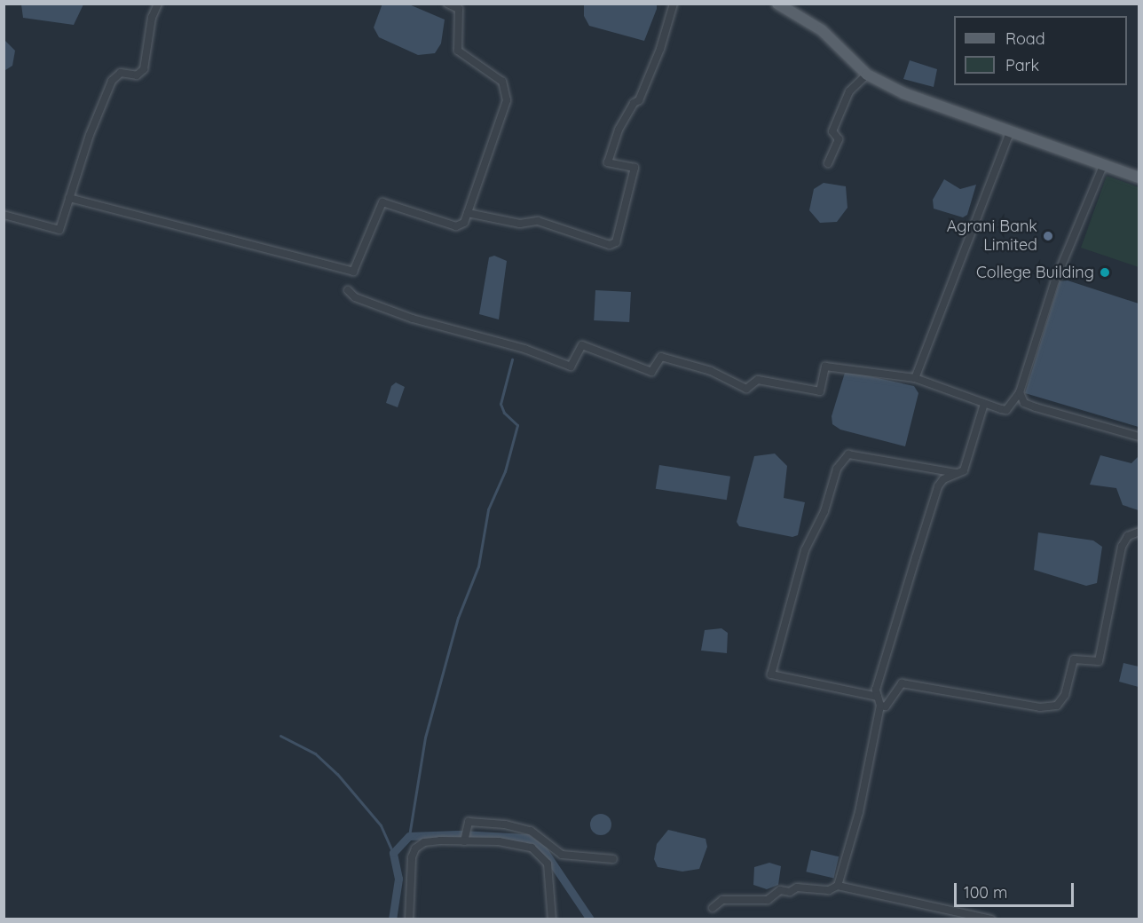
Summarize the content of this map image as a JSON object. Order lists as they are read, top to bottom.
{
  "places": ["Agrani Bank Limited", "College Building"],
  "legend": ["Road", "Park"],
  "scale_bar": "100 m"
}
